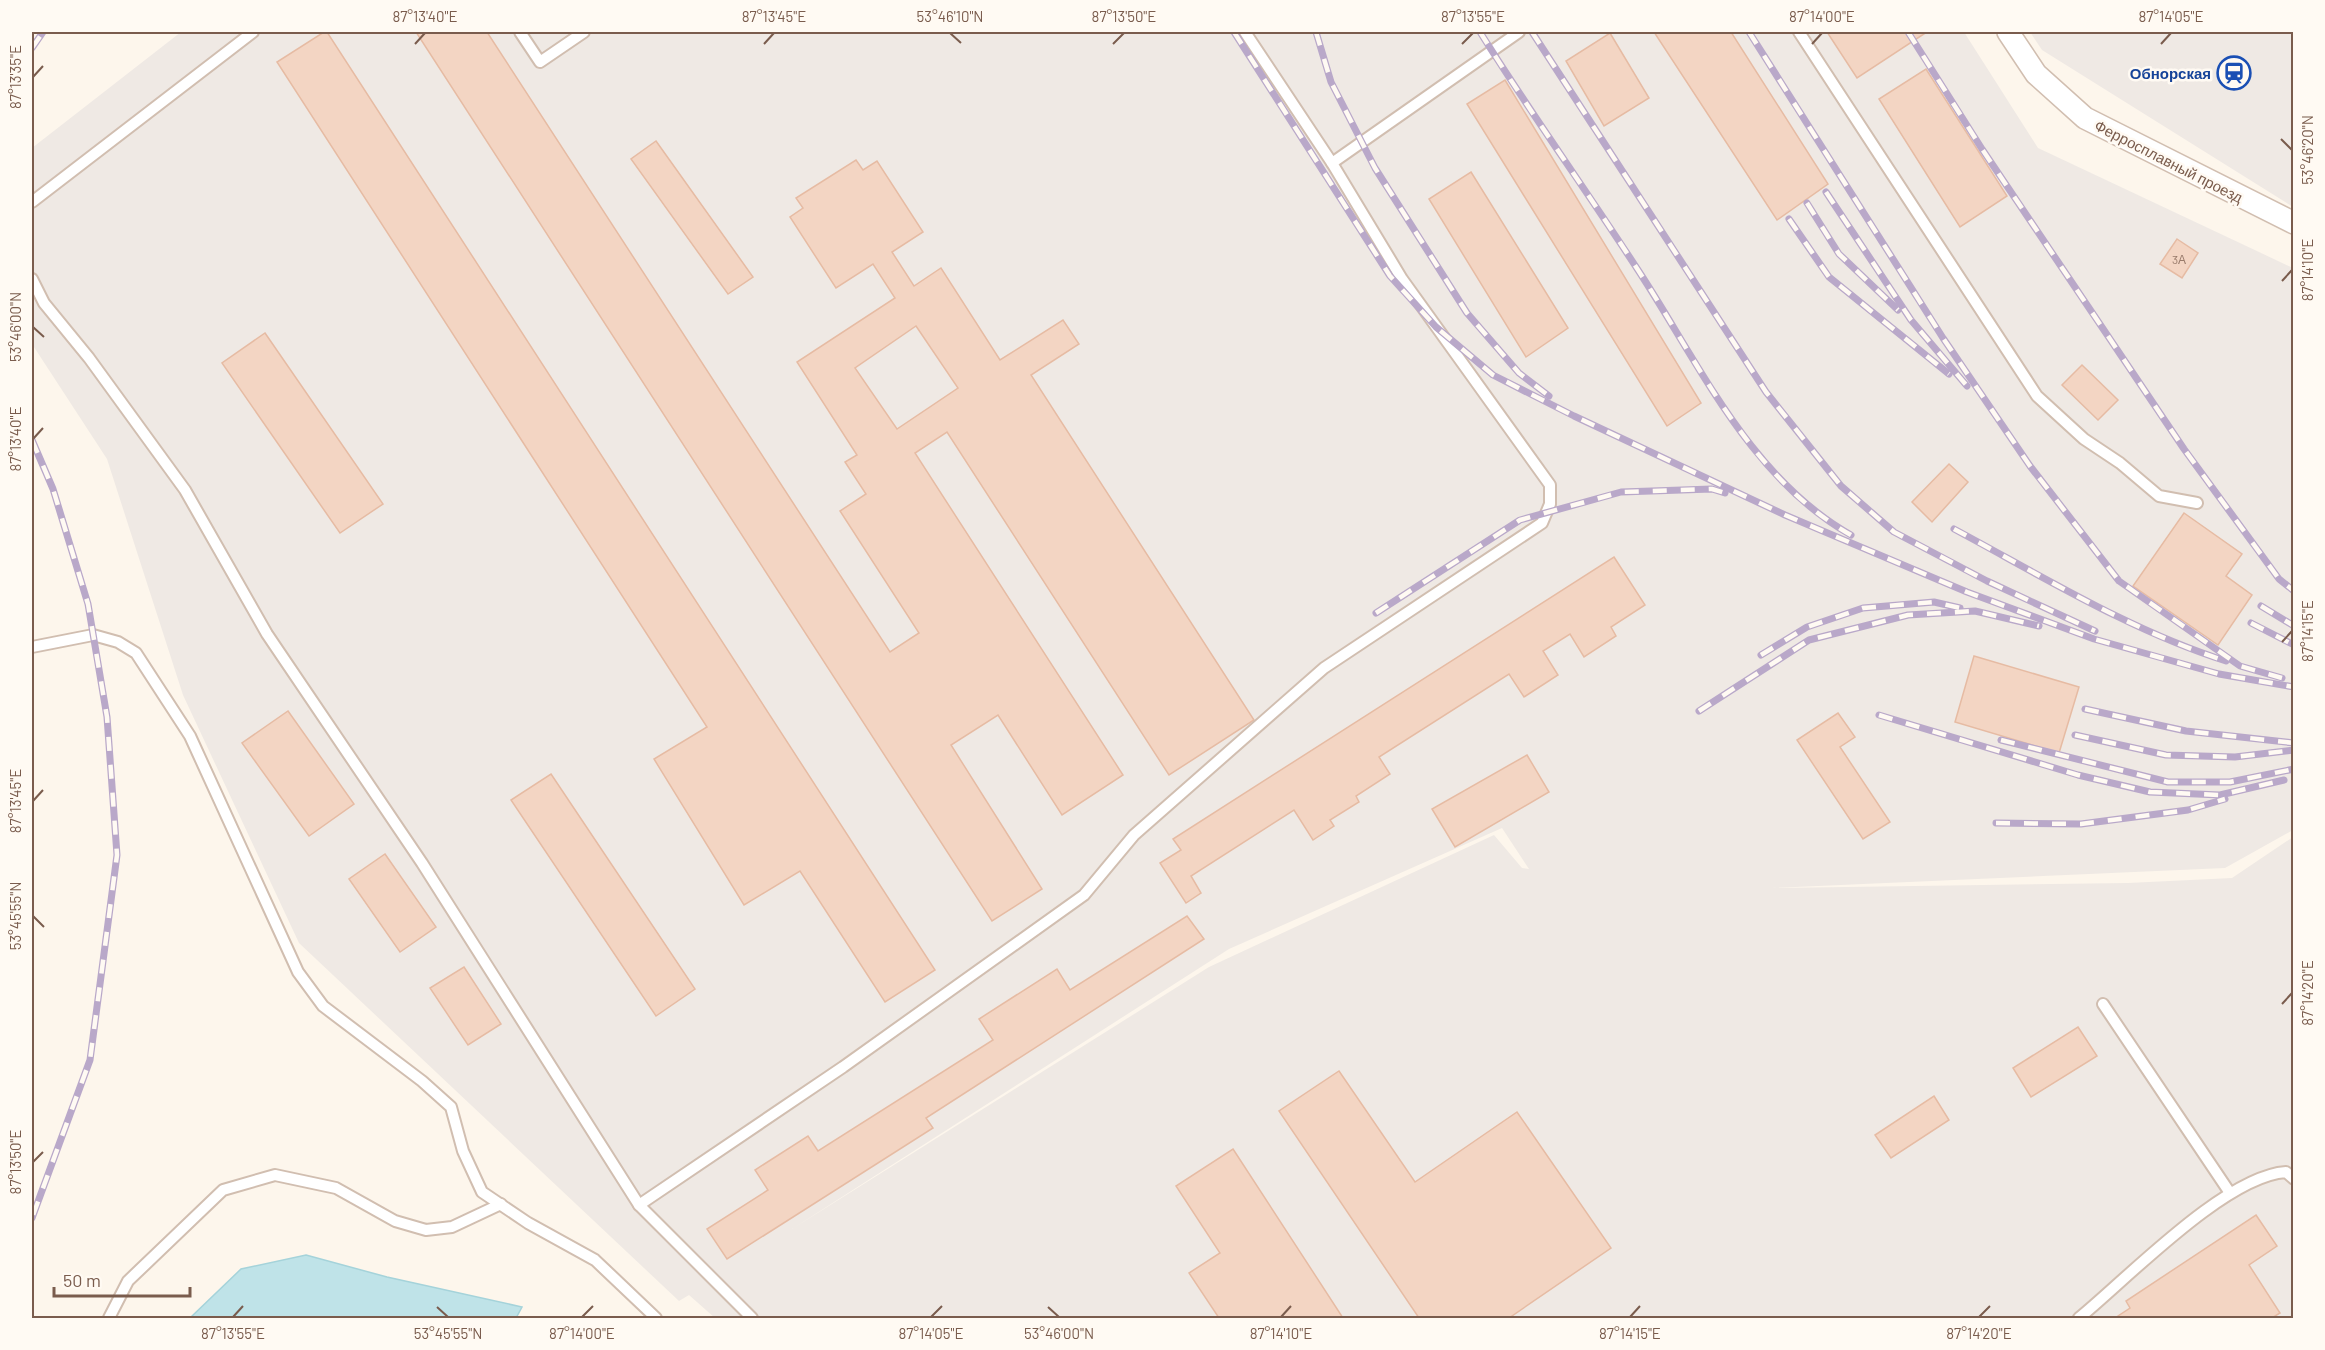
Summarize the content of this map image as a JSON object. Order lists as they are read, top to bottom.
{
  "streets": {
    "street": ["Ферросплавный проезд"]
  },
  "places": {
    "station": ["Обнорская"]
  },
  "house_numbers": ["3А"],
  "scale_bar": "50 m",
  "coordinates": [
    "87°13'40\"E",
    "87°13'45\"E",
    "53°46'10\"N",
    "87°13'50\"E",
    "87°13'55\"E",
    "87°14'00\"E",
    "87°14'05\"E",
    "87°13'35\"E",
    "53°46'20\"N",
    "87°14'10\"E",
    "53°46'00\"N",
    "87°14'15\"E",
    "53°45'55\"N",
    "87°14'20\"E"
  ]
}
